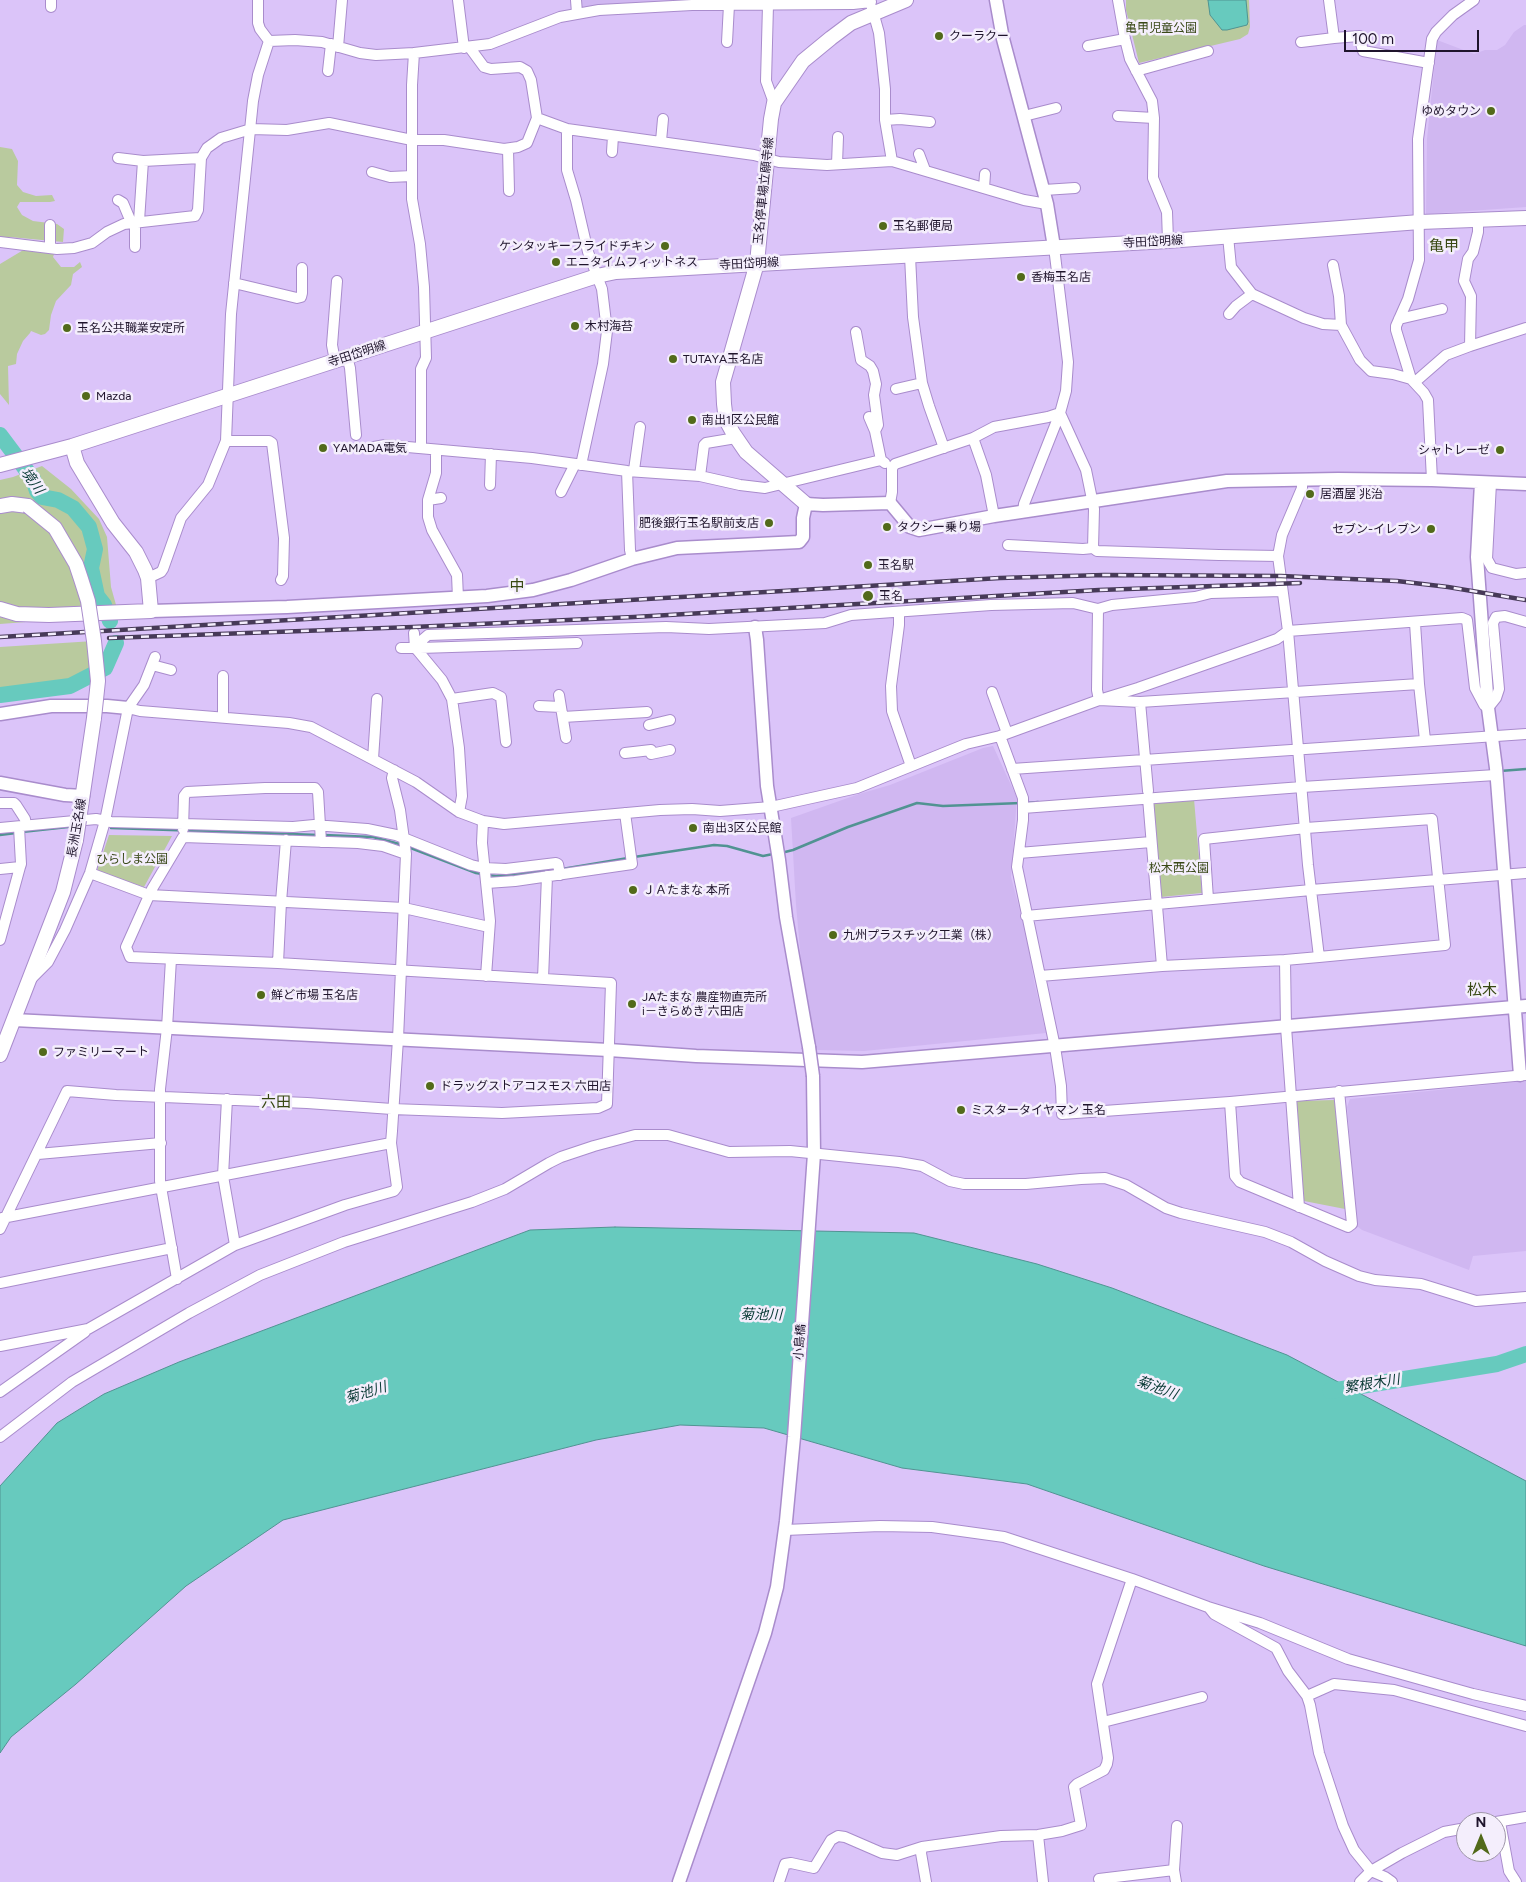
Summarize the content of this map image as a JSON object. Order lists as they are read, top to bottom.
{
  "streets": {
    "main road": ["玉名停車場立願寺線", "寺田岱明線", "長洲玉名線"],
    "street": ["小島橋"]
  },
  "crossings": [
    ["玉名停車場立願寺線", "寺田岱明線"]
  ],
  "districts": [
    "亀甲",
    "中",
    "松木",
    "六田"
  ],
  "water": ["境川", "菊池川", "繁根木川"],
  "parks": ["亀甲児童公園", "ひらしま公園", "松木西公園"],
  "places": [
    "クーラクー",
    "ゆめタウン",
    "玉名郵便局",
    "ケンタッキーフライドチキン",
    "エニタイムフィットネス",
    "香梅玉名店",
    "木村海苔",
    "玉名公共職業安定所",
    "TUTAYA玉名店",
    "Mazda",
    "南出1区公民館",
    "YAMADA電気",
    "シャトレーゼ",
    "居酒屋 兆治",
    "肥後銀行玉名駅前支店",
    "タクシー乗り場",
    "セブン-イレブン",
    "玉名駅",
    "玉名",
    "南出3区公民館",
    "ＪＡたまな 本所",
    "九州プラスチック工業（株）",
    "鮮ど市場 玉名店",
    "JAたまな 農産物直売所 i－きらめき 六田店",
    "ファミリーマート",
    "ドラッグストアコスモス 六田店",
    "ミスタータイヤマン 玉名"
  ],
  "scale_bar": "100 m",
  "north": "top"
}
